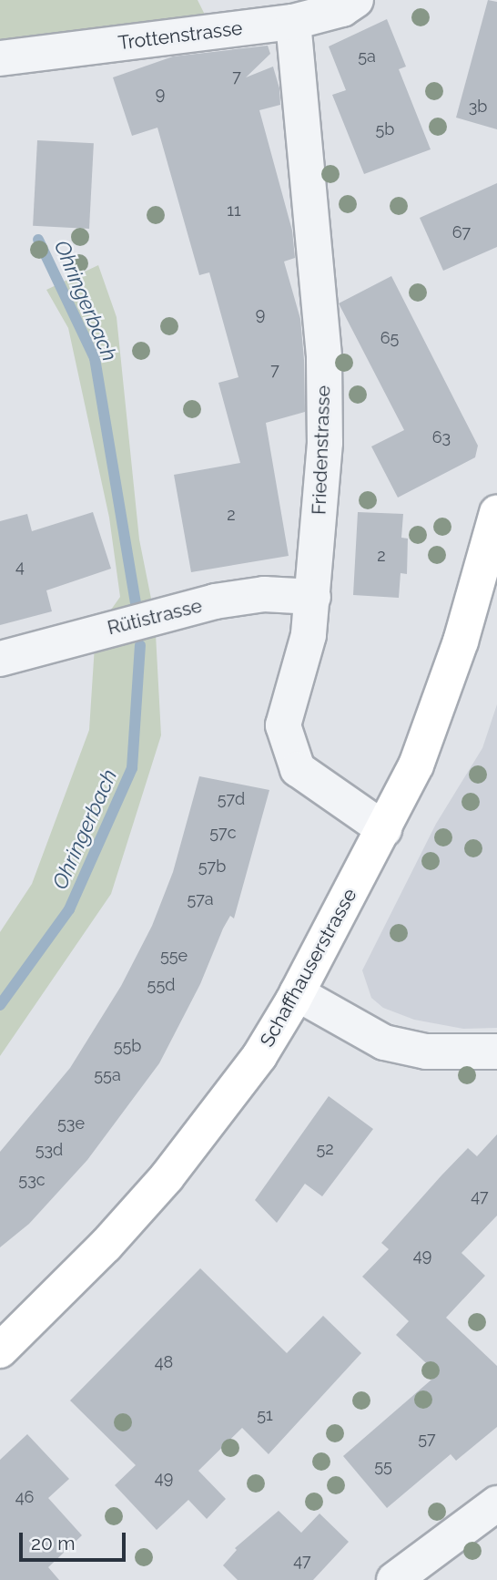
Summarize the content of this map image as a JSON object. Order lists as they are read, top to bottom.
{
  "streets": {
    "main road": ["Schaffhauserstrasse"],
    "street": ["Trottenstrasse", "Friedenstrasse", "Rütistrasse"]
  },
  "crossings": [
    ["Trottenstrasse", "Friedenstrasse"],
    ["Friedenstrasse", "Rütistrasse"],
    ["Friedenstrasse", "Schaffhauserstrasse"]
  ],
  "water": ["Ohringerbach"],
  "house_numbers": [
    "5a",
    "7",
    "9",
    "3b",
    "5b",
    "11",
    "67",
    "9",
    "65",
    "7",
    "63",
    "2",
    "2",
    "4",
    "57d",
    "57c",
    "57b",
    "57a",
    "55e",
    "55d",
    "55b",
    "55a",
    "53e",
    "52",
    "53d",
    "53c",
    "47",
    "49",
    "48",
    "51",
    "57",
    "55",
    "49",
    "46",
    "47"
  ],
  "scale_bar": "20 m"
}
